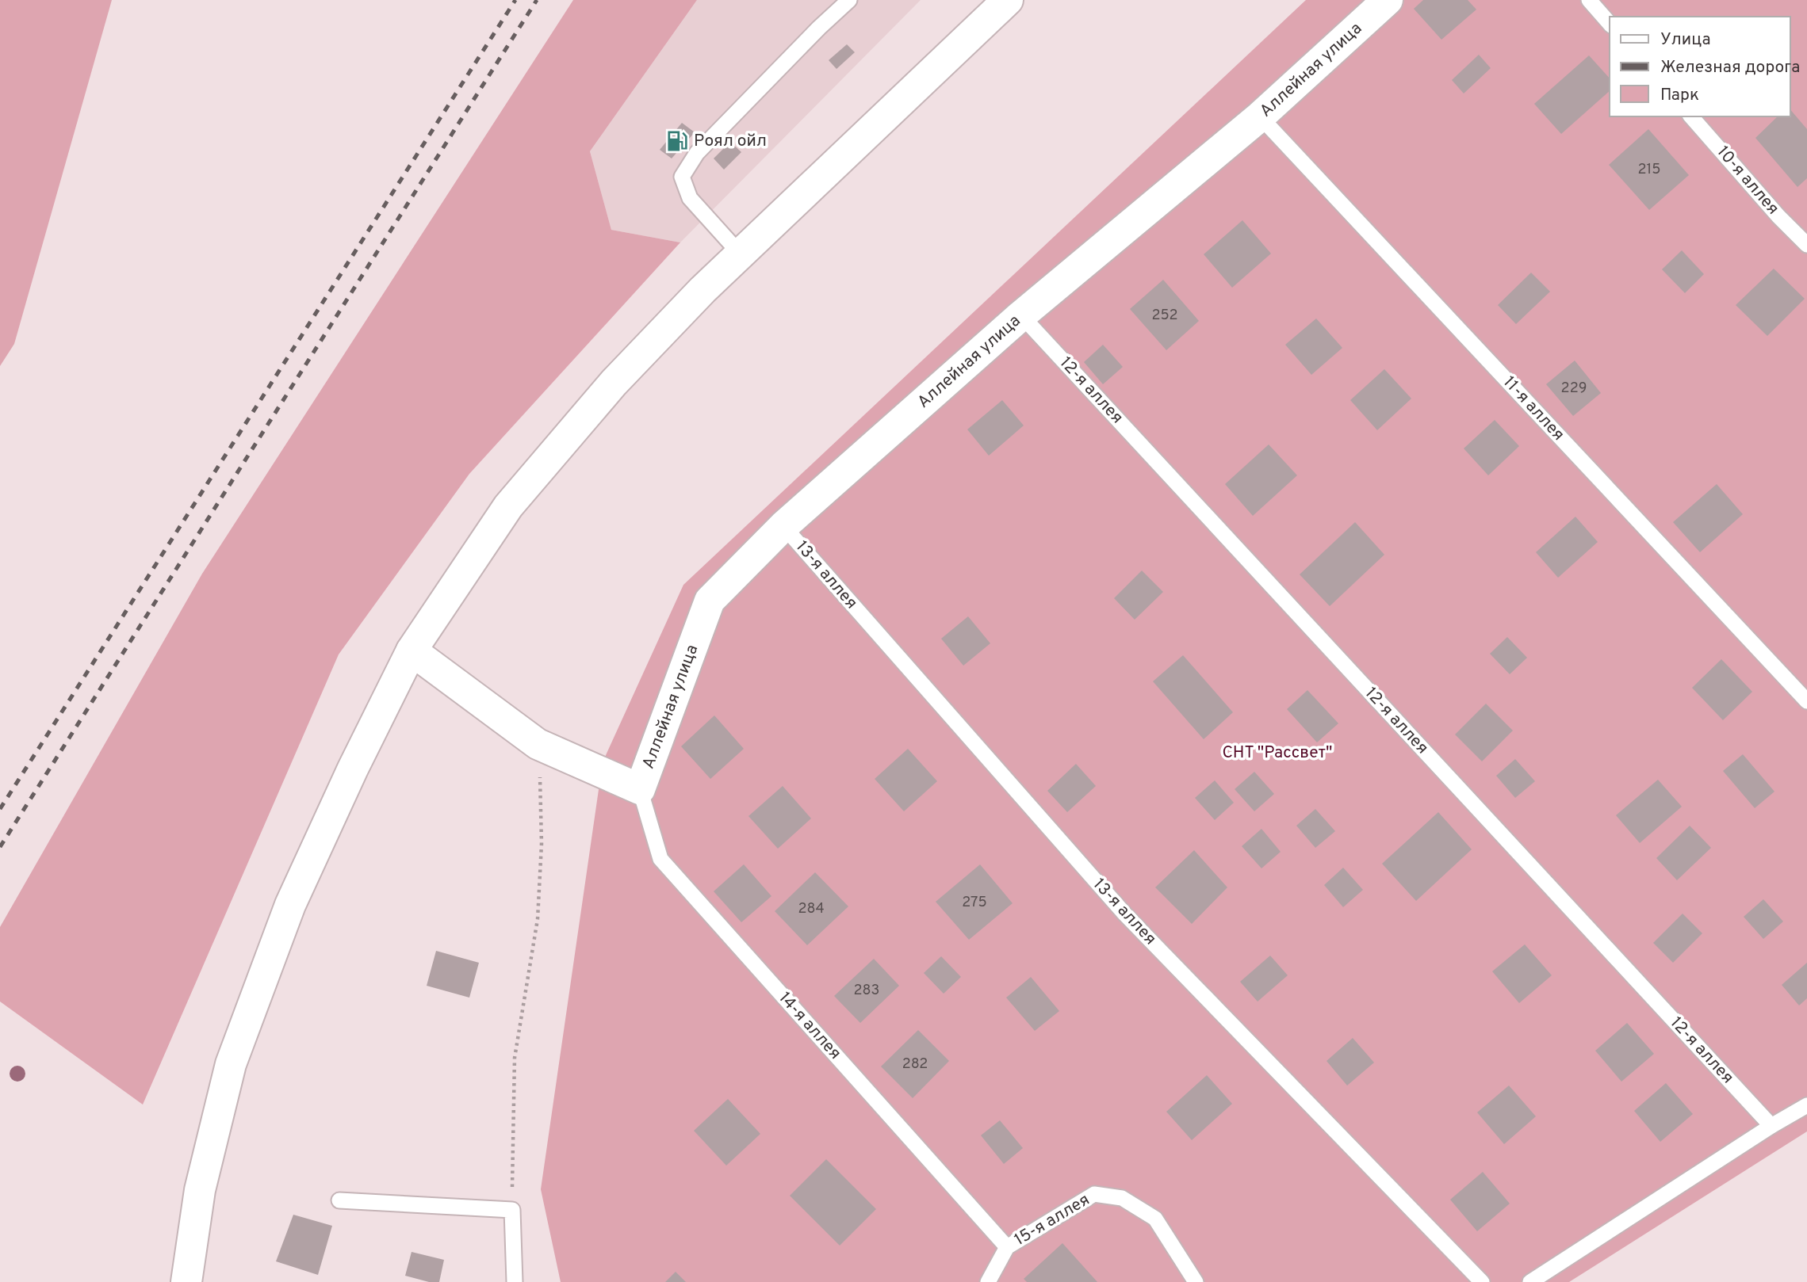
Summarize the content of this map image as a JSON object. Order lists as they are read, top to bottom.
{
  "streets": {
    "street": ["Аллейная улица"],
    "lane": [
      "10-я аллея",
      "12-я аллея",
      "11-я аллея",
      "13-я аллея",
      "14-я аллея",
      "15-я аллея"
    ]
  },
  "crossings": [
    ["Аллейная улица", "12-я аллея"],
    ["Аллейная улица", "11-я аллея"],
    ["Аллейная улица", "13-я аллея"],
    ["Аллейная улица", "14-я аллея"],
    ["14-я аллея", "15-я аллея"]
  ],
  "parks": ["СНТ \"Рассвет\""],
  "places": {
    "fuel station": ["Роял ойл"]
  },
  "house_numbers": [
    "215",
    "252",
    "229",
    "275",
    "284",
    "283",
    "282"
  ],
  "legend": ["Улица", "Железная дорога", "Парк"]
}
